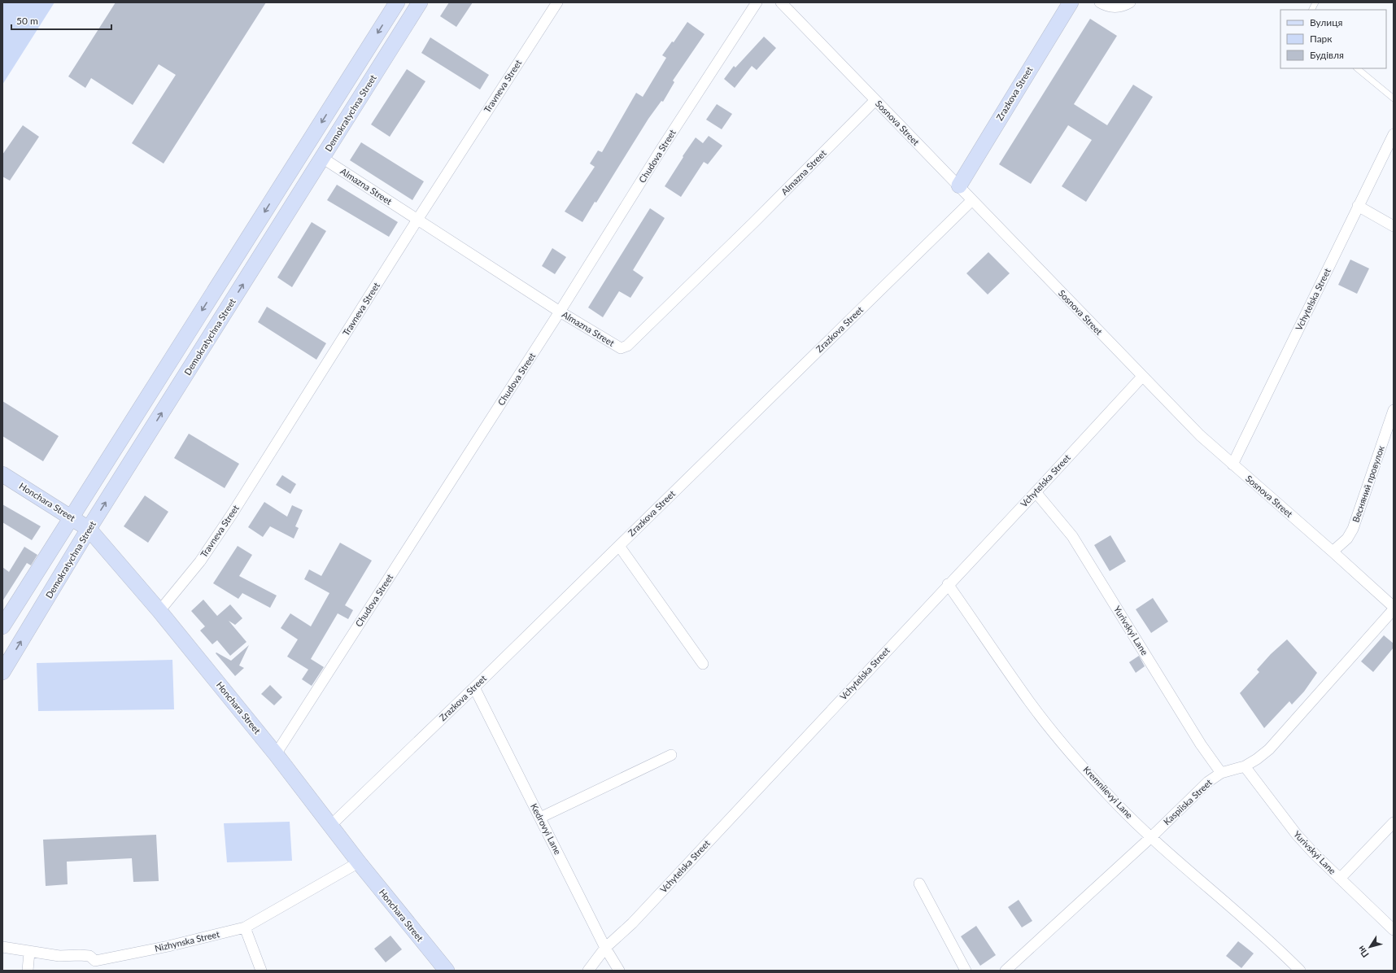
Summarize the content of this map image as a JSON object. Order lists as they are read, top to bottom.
{
  "streets": {
    "street": [
      "Travneva Street",
      "Zrazkova Street",
      "Demokratychna Street",
      "Sosnova Street",
      "Chudova Street",
      "Almazna Street",
      "Vchytelska Street",
      "Весняний провулок",
      "Honchara Street",
      "Yurivskyi Lane",
      "Kremniievyi Lane",
      "Kaspiiska Street",
      "Kedrovyi Lane",
      "Nizhynska Street"
    ]
  },
  "crossings": [
    ["Travneva Street", "Almazna Street"],
    ["Travneva Street", "Honchara Street"],
    ["Zrazkova Street", "Sosnova Street"],
    ["Zrazkova Street", "Honchara Street"],
    ["Zrazkova Street", "Kedrovyi Lane"],
    ["Demokratychna Street", "Almazna Street"],
    ["Demokratychna Street", "Honchara Street"],
    ["Sosnova Street", "Almazna Street"],
    ["Sosnova Street", "Vchytelska Street"],
    ["Sosnova Street", "Весняний провулок"],
    ["Sosnova Street", "Kaspiiska Street"],
    ["Chudova Street", "Almazna Street"],
    ["Chudova Street", "Honchara Street"],
    ["Vchytelska Street", "Yurivskyi Lane"],
    ["Vchytelska Street", "Kremniievyi Lane"],
    ["Vchytelska Street", "Kedrovyi Lane"],
    ["Honchara Street", "Nizhynska Street"],
    ["Yurivskyi Lane", "Kaspiiska Street"],
    ["Kremniievyi Lane", "Kaspiiska Street"]
  ],
  "legend": ["Вулиця", "Парк", "Будівля"],
  "scale_bar": "50 m",
  "north": "bottom left"
}
